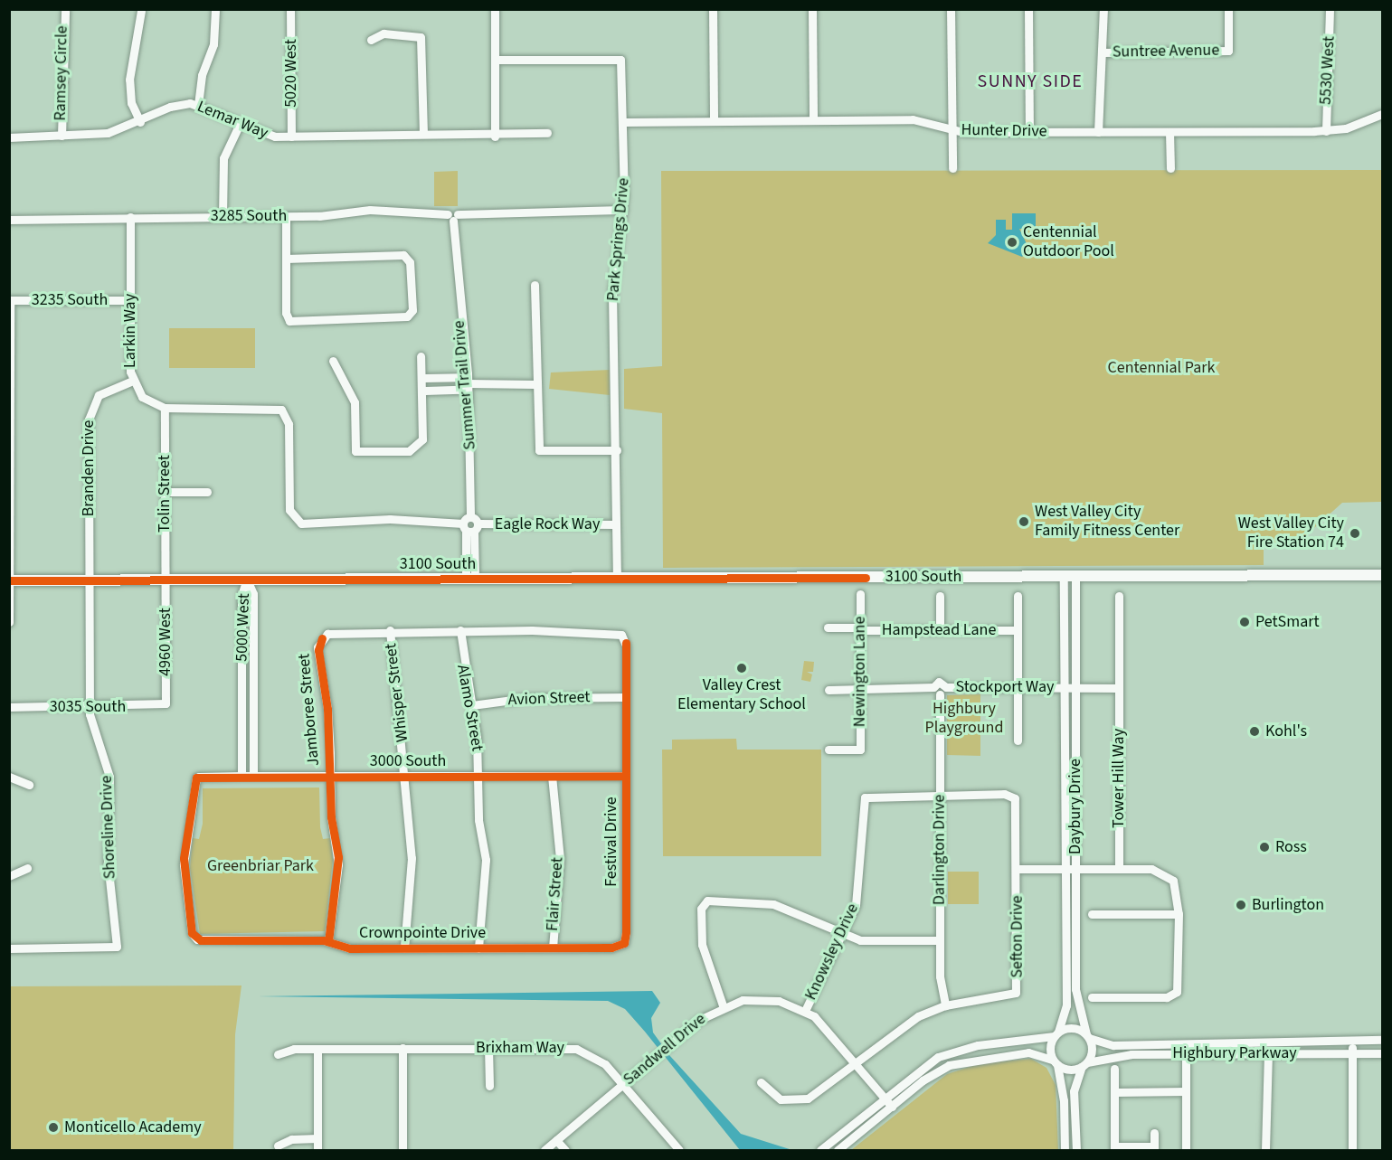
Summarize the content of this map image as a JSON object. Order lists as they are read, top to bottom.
{
  "streets": {
    "main road": ["3100 South"],
    "street": [
      "Suntree Avenue",
      "5530 West",
      "Ramsey Circle",
      "5020 West",
      "Lemar Way",
      "Hunter Drive",
      "3285 South",
      "Park Springs Drive",
      "3235 South",
      "Larkin Way",
      "Summer Trail Drive",
      "Branden Drive",
      "Tolin Street",
      "Eagle Rock Way",
      "5000 West",
      "Hampstead Lane",
      "4960 West",
      "Newington Lane",
      "Stockport Way",
      "Whisper Street",
      "Avion Street",
      "3035 South",
      "Alamo Street",
      "Jamboree Street",
      "3000 South",
      "Tower Hill Way",
      "Daybury Drive",
      "Shoreline Drive",
      "Festival Drive",
      "Darlington Drive",
      "Flair Street",
      "Crownpointe Drive",
      "Sefton Drive",
      "Knowsley Drive",
      "Brixham Way",
      "Sandwell Drive",
      "Highbury Parkway"
    ]
  },
  "crossings": [
    ["5530 West", "Hunter Drive"],
    ["Ramsey Circle", "Lemar Way"],
    ["5020 West", "Lemar Way"],
    ["Hunter Drive", "Park Springs Drive"],
    ["3285 South", "Park Springs Drive"],
    ["3285 South", "Larkin Way"],
    ["3285 South", "Summer Trail Drive"],
    ["Park Springs Drive", "Eagle Rock Way"],
    ["Park Springs Drive", "3100 South"],
    ["3235 South", "Larkin Way"],
    ["Larkin Way", "Branden Drive"],
    ["Larkin Way", "Tolin Street"],
    ["Larkin Way", "Eagle Rock Way"],
    ["Summer Trail Drive", "Eagle Rock Way"],
    ["Branden Drive", "3100 South"],
    ["Branden Drive", "Shoreline Drive"],
    ["Tolin Street", "3100 South"],
    ["Tolin Street", "4960 West"],
    ["3100 South", "5000 West"],
    ["3100 South", "4960 West"],
    ["3100 South", "Daybury Drive"],
    ["3100 South", "Shoreline Drive"],
    ["5000 West", "3000 South"],
    ["Hampstead Lane", "Newington Lane"],
    ["4960 West", "3035 South"],
    ["Newington Lane", "Stockport Way"],
    ["Stockport Way", "Tower Hill Way"],
    ["Stockport Way", "Daybury Drive"],
    ["Stockport Way", "Darlington Drive"],
    ["Whisper Street", "3000 South"],
    ["Whisper Street", "Festival Drive"],
    ["Whisper Street", "Crownpointe Drive"],
    ["Avion Street", "Alamo Street"],
    ["Avion Street", "Festival Drive"],
    ["3035 South", "Shoreline Drive"],
    ["Alamo Street", "3000 South"],
    ["Alamo Street", "Festival Drive"],
    ["Alamo Street", "Crownpointe Drive"],
    ["Jamboree Street", "3000 South"],
    ["Jamboree Street", "Festival Drive"],
    ["Jamboree Street", "Crownpointe Drive"],
    ["3000 South", "Festival Drive"],
    ["3000 South", "Flair Street"],
    ["3000 South", "Crownpointe Drive"],
    ["Daybury Drive", "Highbury Parkway"],
    ["Festival Drive", "Crownpointe Drive"],
    ["Darlington Drive", "Sefton Drive"],
    ["Darlington Drive", "Knowsley Drive"],
    ["Flair Street", "Crownpointe Drive"],
    ["Sefton Drive", "Knowsley Drive"],
    ["Sefton Drive", "Sandwell Drive"],
    ["Knowsley Drive", "Sandwell Drive"],
    ["Brixham Way", "Sandwell Drive"]
  ],
  "districts": ["SUNNY SIDE"],
  "parks": ["Centennial Park", "Highbury Playground", "Greenbriar Park"],
  "places": [
    "Centennial Outdoor Pool",
    "West Valley City Family Fitness Center",
    "West Valley City Fire Station 74",
    "PetSmart",
    "Valley Crest Elementary School",
    "Kohl's",
    "Ross",
    "Burlington",
    "Monticello Academy"
  ]
}
